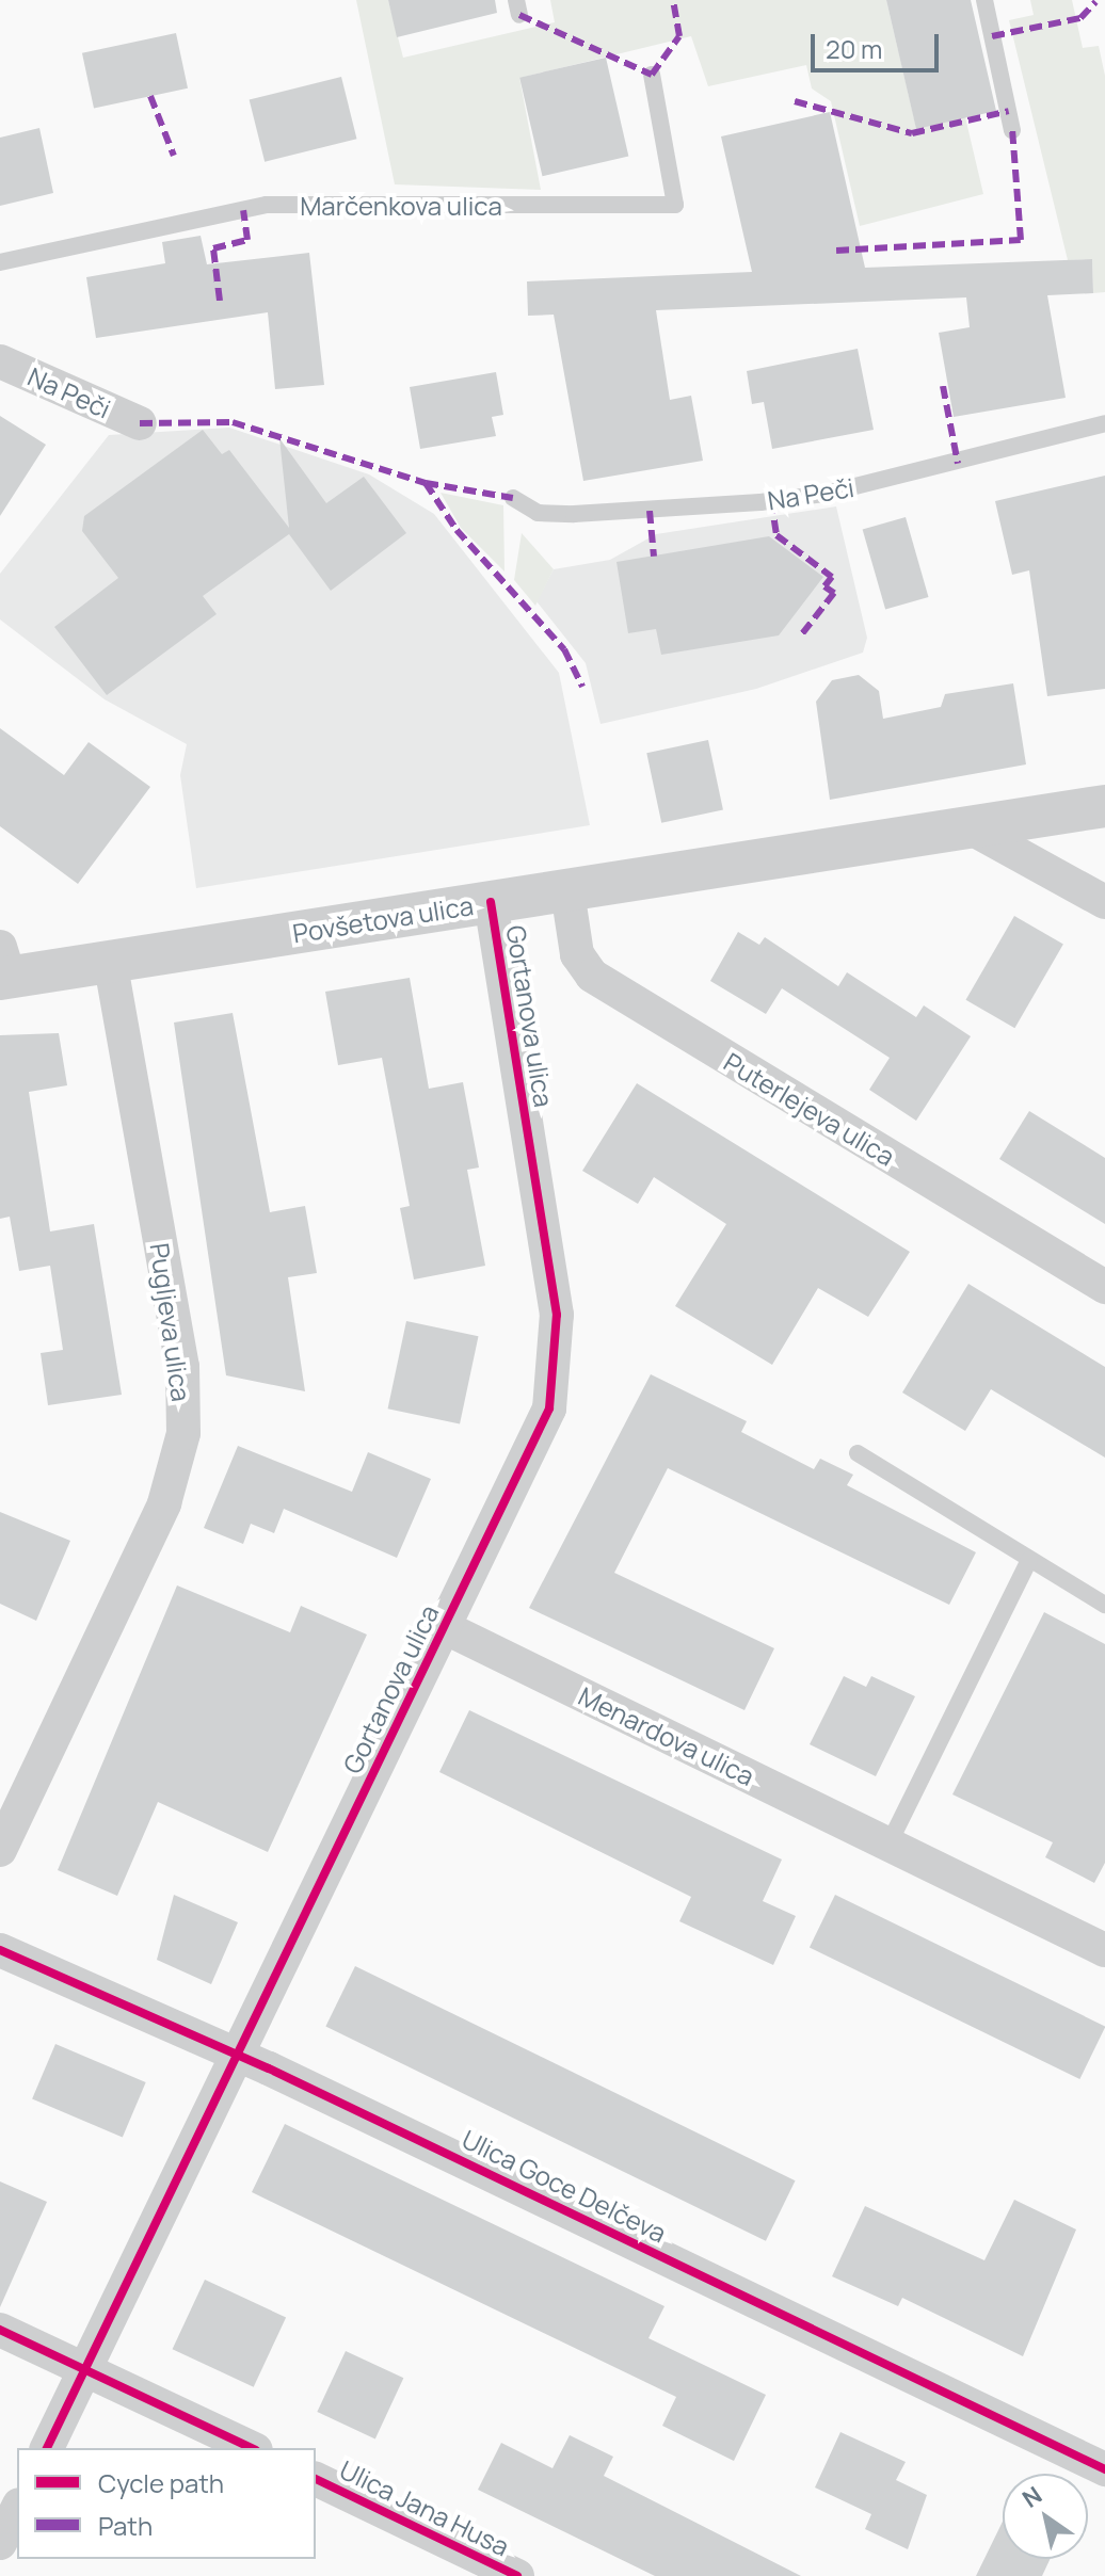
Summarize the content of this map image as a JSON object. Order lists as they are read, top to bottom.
{
  "streets": {
    "street": [
      "Na Peči",
      "Povšetova ulica",
      "Gortanova ulica",
      "Puterlejeva ulica",
      "Pugljeva ulica",
      "Menardova ulica",
      "Ulica Goce Delčeva",
      "Ulica Jana Husa"
    ],
    "lane": ["Marčenkova ulica"]
  },
  "crossings": [
    ["Povšetova ulica", "Gortanova ulica"],
    ["Povšetova ulica", "Puterlejeva ulica"],
    ["Povšetova ulica", "Pugljeva ulica"],
    ["Gortanova ulica", "Menardova ulica"],
    ["Gortanova ulica", "Ulica Goce Delčeva"]
  ],
  "legend": ["Cycle path", "Path"],
  "scale_bar": "20 m",
  "north": "top left"
}
